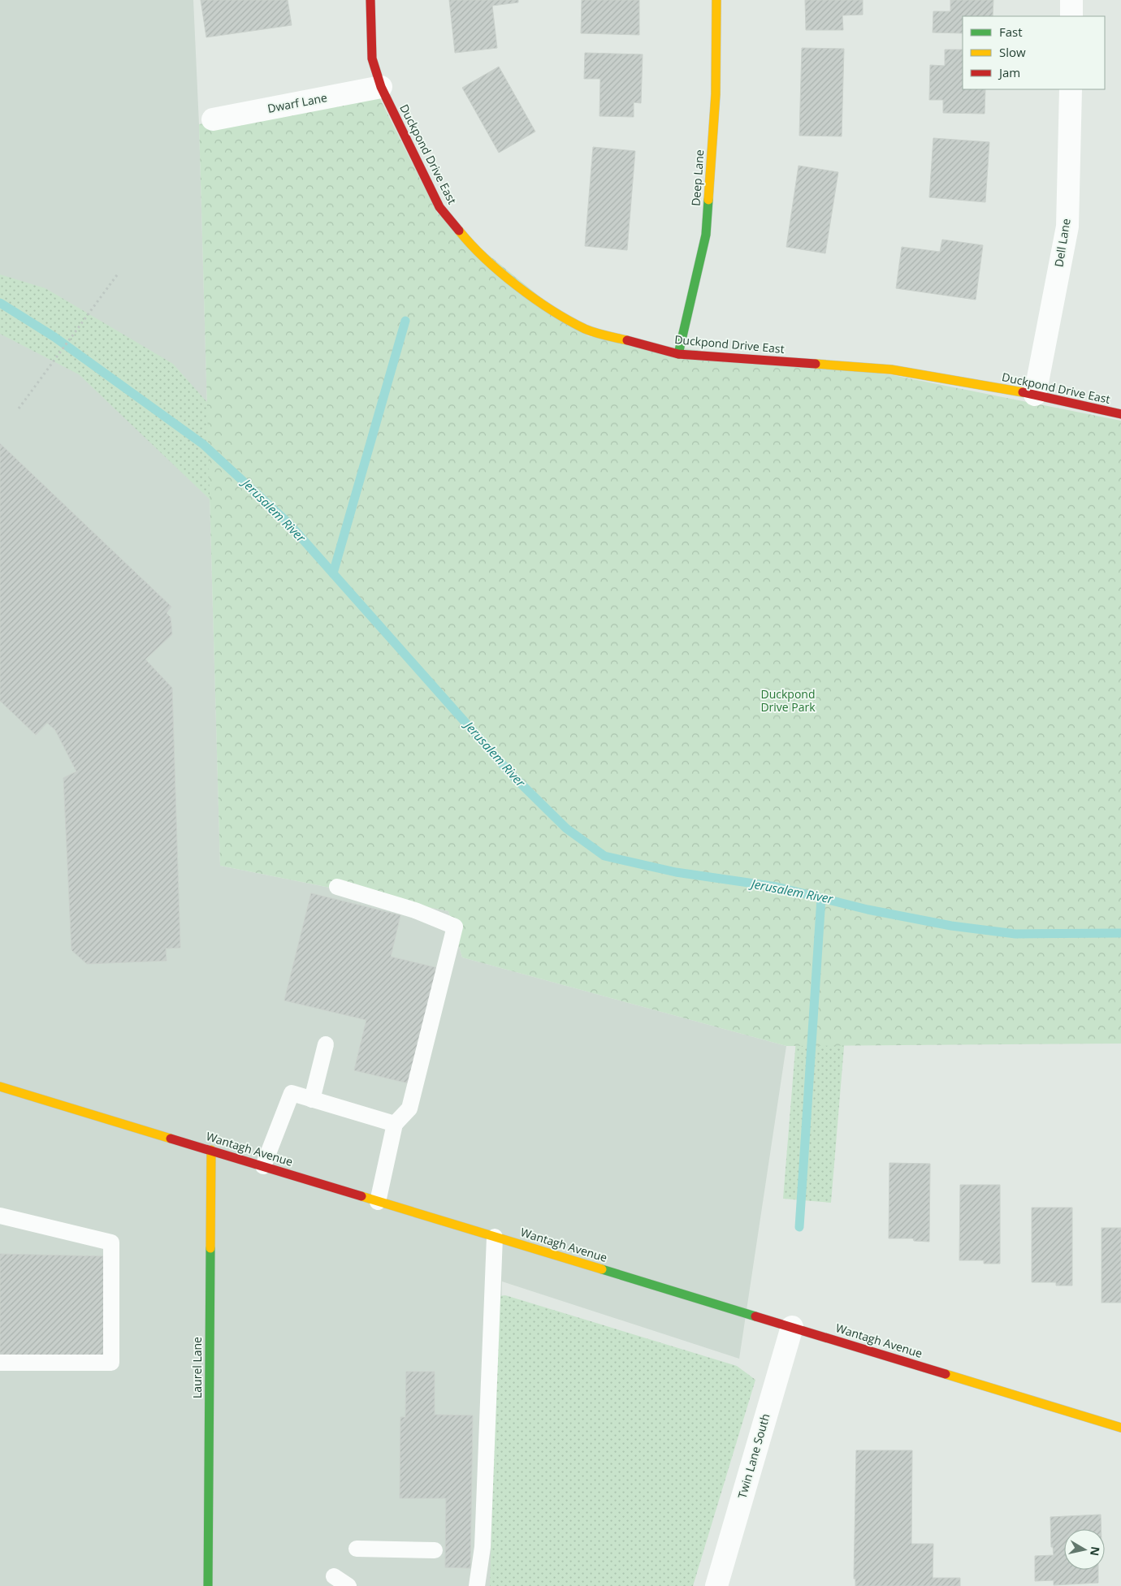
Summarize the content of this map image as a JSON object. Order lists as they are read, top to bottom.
{
  "streets": {
    "street": [
      "Dwarf Lane",
      "Duckpond Drive East",
      "Deep Lane",
      "Dell Lane",
      "Wantagh Avenue",
      "Laurel Lane",
      "Twin Lane South"
    ]
  },
  "crossings": [
    ["Dwarf Lane", "Duckpond Drive East"],
    ["Duckpond Drive East", "Deep Lane"],
    ["Duckpond Drive East", "Dell Lane"],
    ["Wantagh Avenue", "Laurel Lane"],
    ["Wantagh Avenue", "Twin Lane South"]
  ],
  "water": ["Jerusalem River"],
  "parks": ["Duckpond Drive Park"],
  "legend": ["Fast", "Slow", "Jam"],
  "north": "right"
}
